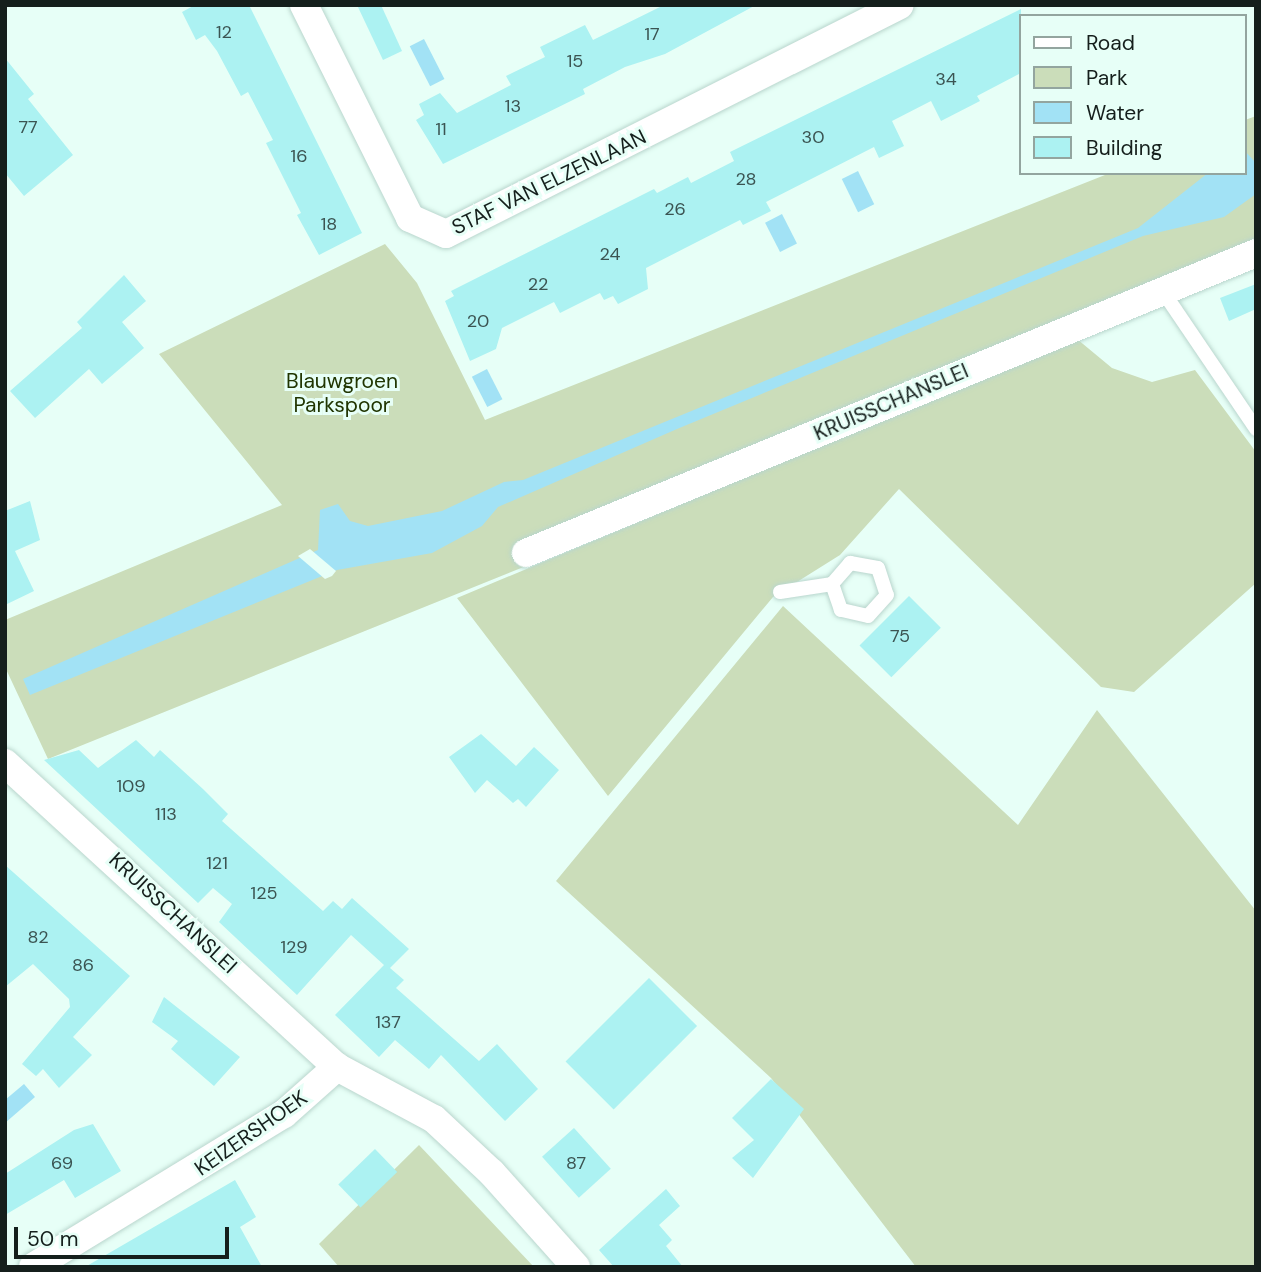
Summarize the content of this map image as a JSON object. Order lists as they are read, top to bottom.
{
  "streets": {
    "street": ["STAF VAN ELZENLAAN", "KRUISSCHANSLEI", "KEIZERSHOEK"]
  },
  "crossings": [
    ["KRUISSCHANSLEI", "KEIZERSHOEK"]
  ],
  "parks": ["Blauwgroen Parkspoor"],
  "house_numbers": [
    "12",
    "17",
    "15",
    "34",
    "13",
    "77",
    "11",
    "30",
    "16",
    "28",
    "26",
    "18",
    "24",
    "22",
    "20",
    "75",
    "109",
    "113",
    "121",
    "125",
    "82",
    "129",
    "86",
    "137",
    "69",
    "87"
  ],
  "legend": [
    "Road",
    "Park",
    "Water",
    "Building"
  ],
  "scale_bar": "50 m"
}
